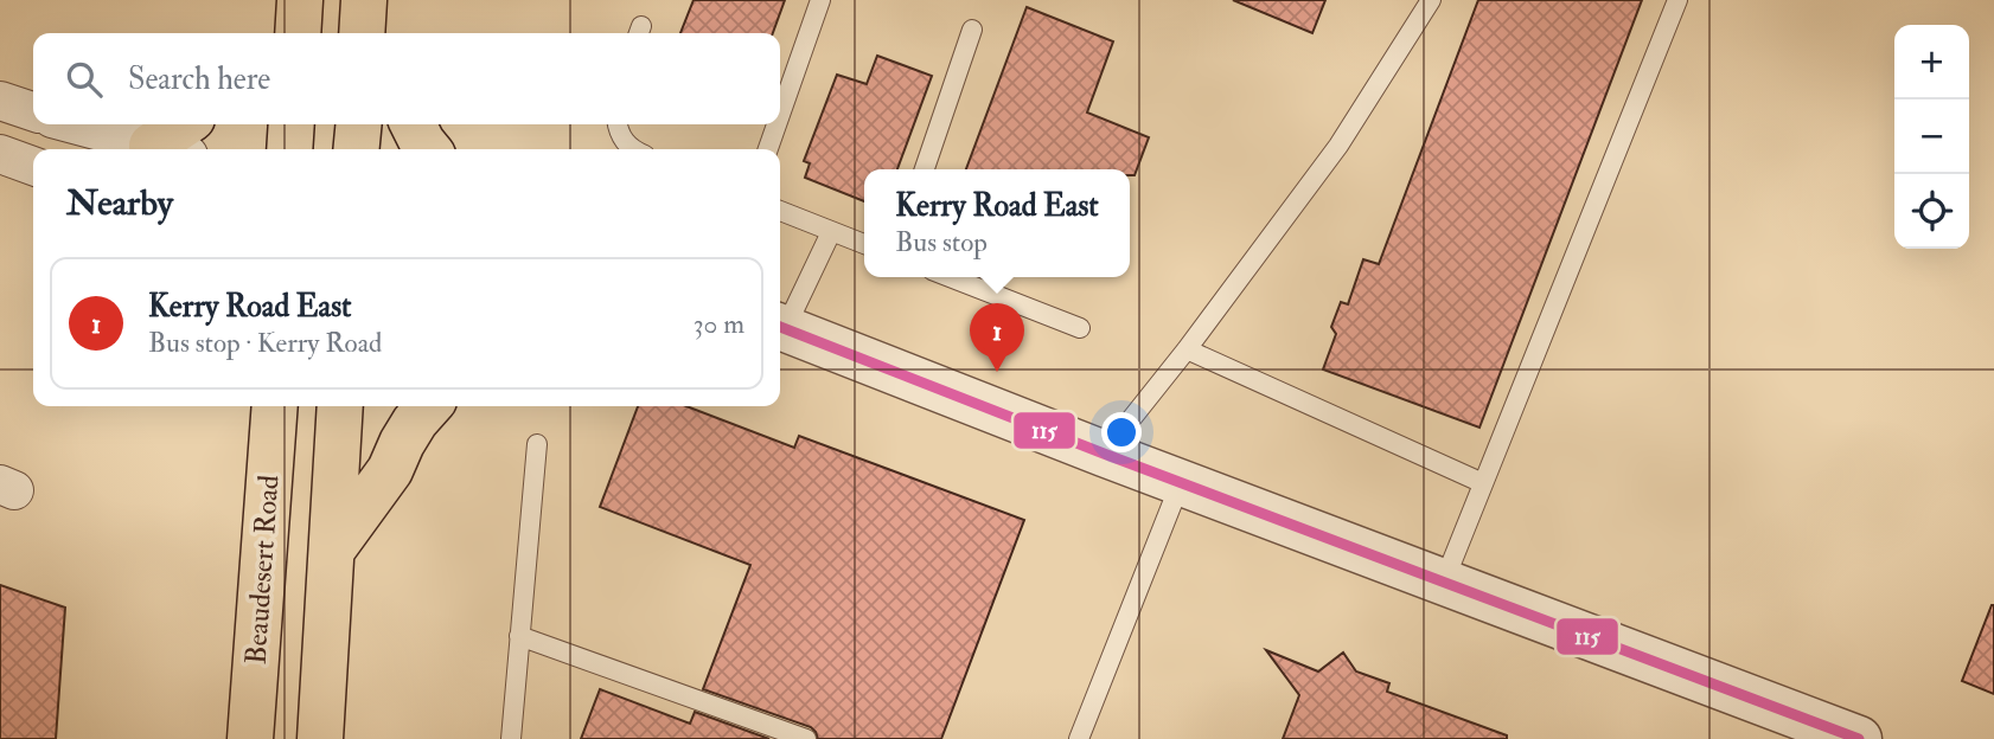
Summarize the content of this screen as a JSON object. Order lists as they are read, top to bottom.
{
  "streets": {
    "highway": ["Beaudesert Road"]
  },
  "lines": ["transit line 115"],
  "page": {
    "map_buttons": ["+", "−"],
    "search": "Search here",
    "heading": "Nearby",
    "popup": ["Kerry Road East", "Bus stop"],
    "list": [
      {
        "mark": "1",
        "name": "Kerry Road East",
        "note": "Bus stop · Kerry Road",
        "value": "30 m"
      }
    ],
    "pins": "1"
  }
}
